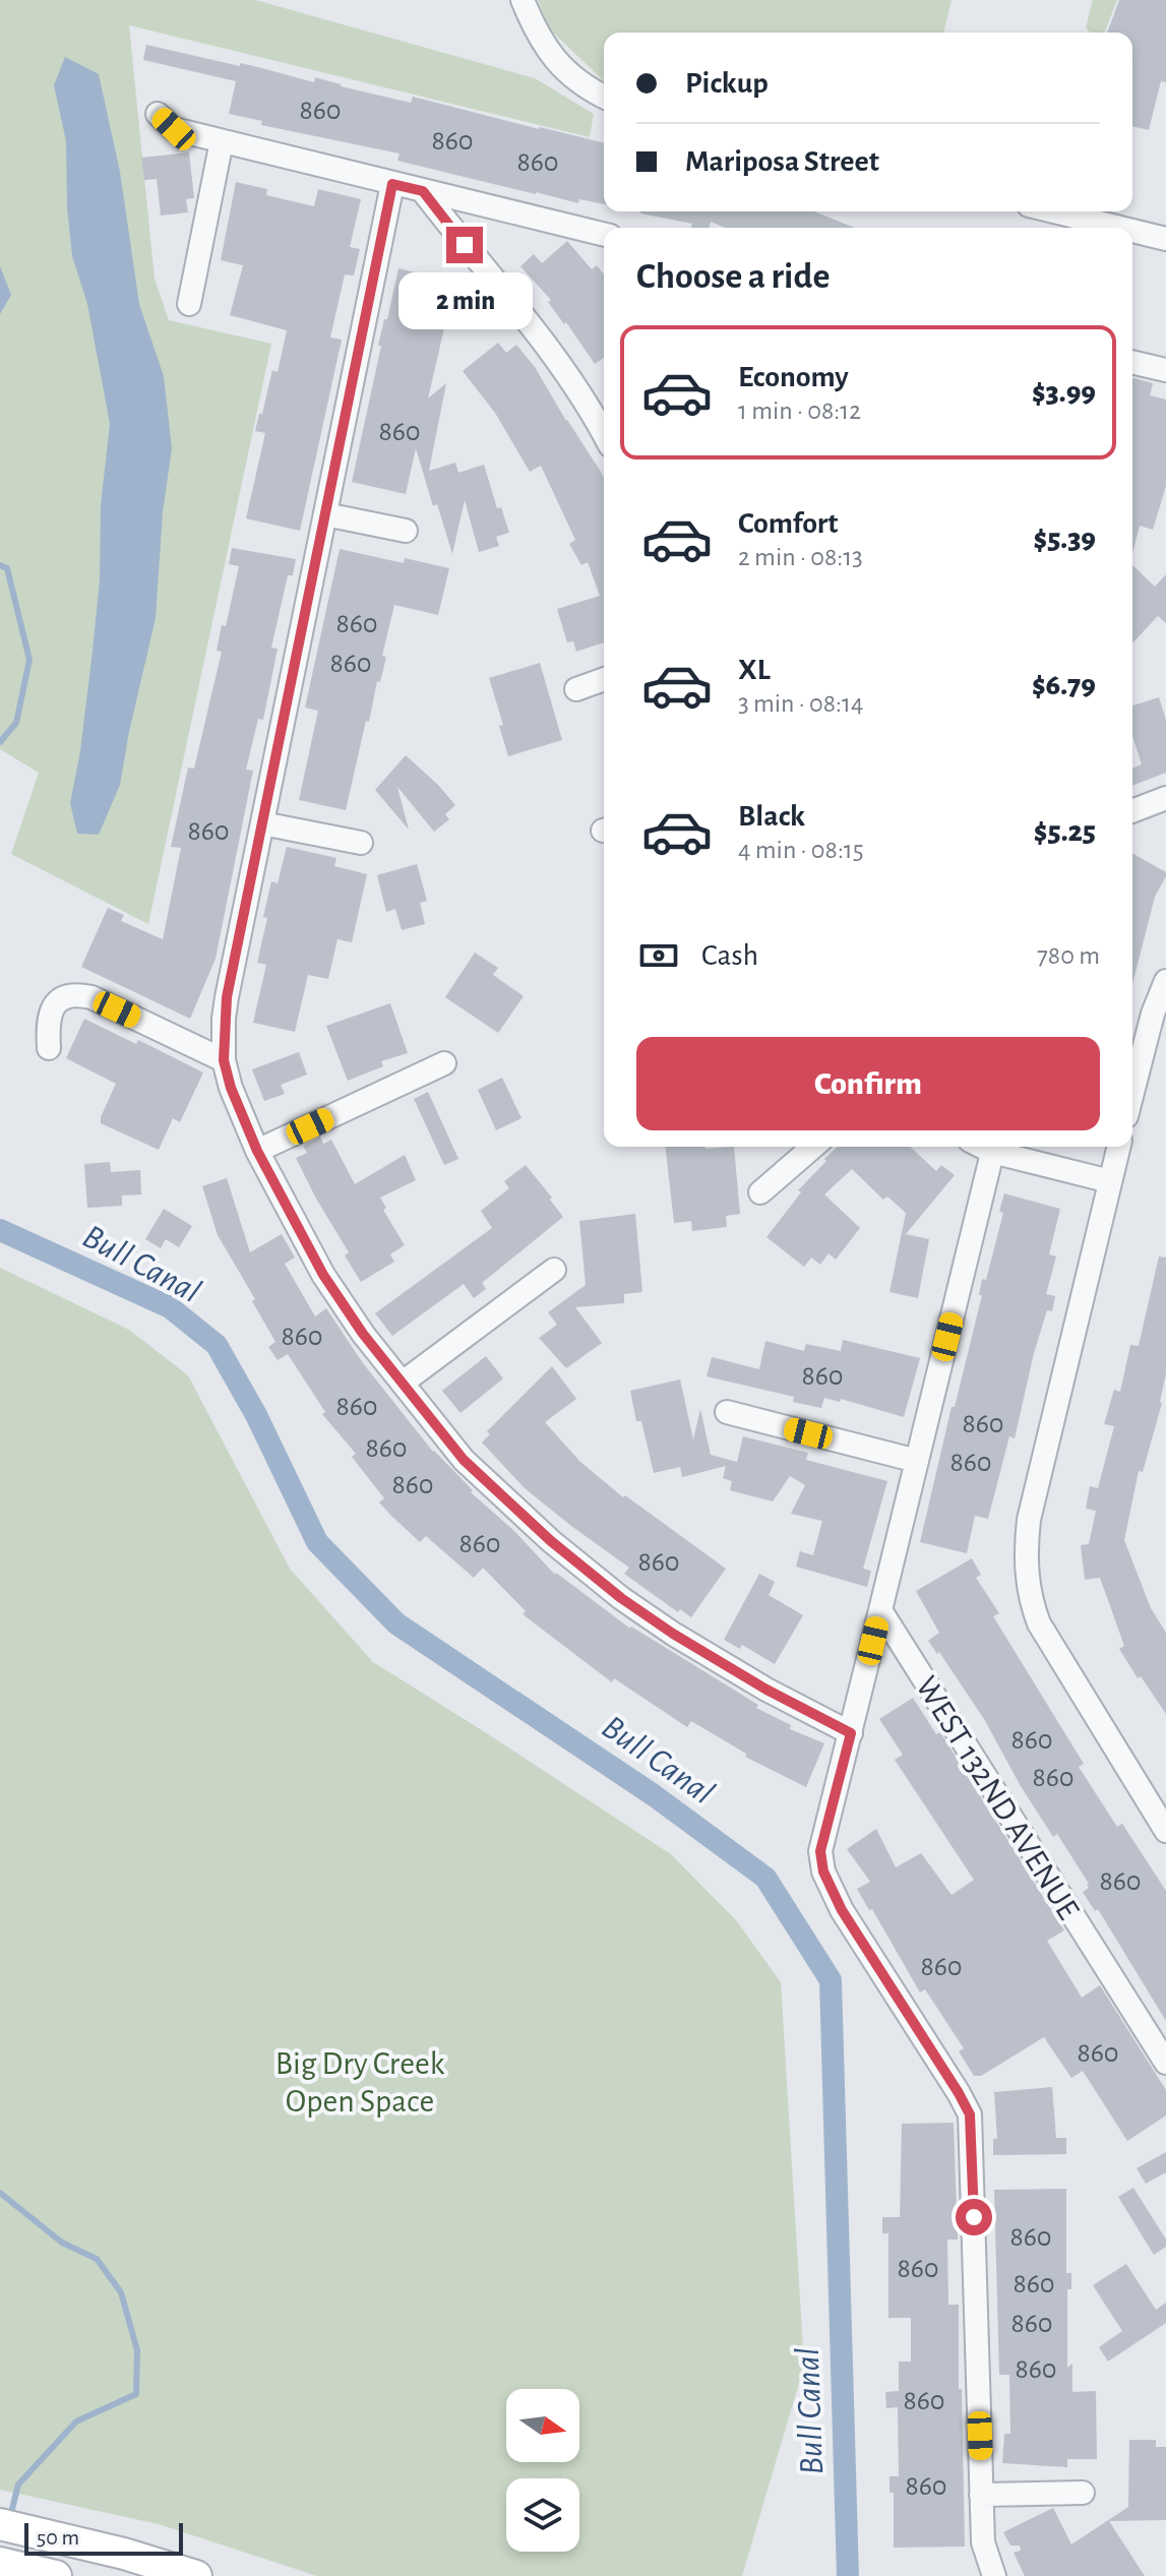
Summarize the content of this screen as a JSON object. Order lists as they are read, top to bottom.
{
  "streets": {
    "street": ["WEST 132ND AVENUE"]
  },
  "water": ["Bull Canal"],
  "parks": ["Big Dry Creek Open Space"],
  "house_numbers": [
    "860",
    "860",
    "860",
    "860",
    "860",
    "860",
    "860",
    "860",
    "860",
    "860",
    "860",
    "860",
    "860",
    "860",
    "860",
    "860",
    "860",
    "860",
    "860",
    "860",
    "860",
    "860",
    "860",
    "860",
    "860",
    "860",
    "860",
    "860"
  ],
  "scale_bar": "50 m",
  "north": "right",
  "page": {
    "banner": ["Pickup", "Mariposa Street"],
    "heading": "Choose a ride",
    "bubble": "2 min",
    "list": [
      {
        "name": "Economy",
        "note": "1 min · 08:12",
        "value": "$3.99"
      },
      {
        "name": "Comfort",
        "note": "2 min · 08:13",
        "value": "$5.39"
      },
      {
        "name": "XL",
        "note": "3 min · 08:14",
        "value": "$6.79"
      },
      {
        "name": "Black",
        "note": "4 min · 08:15",
        "value": "$5.25"
      }
    ],
    "pay": ["Cash", "780 m"],
    "buttons": "Confirm",
    "scale": "50 m"
  }
}
